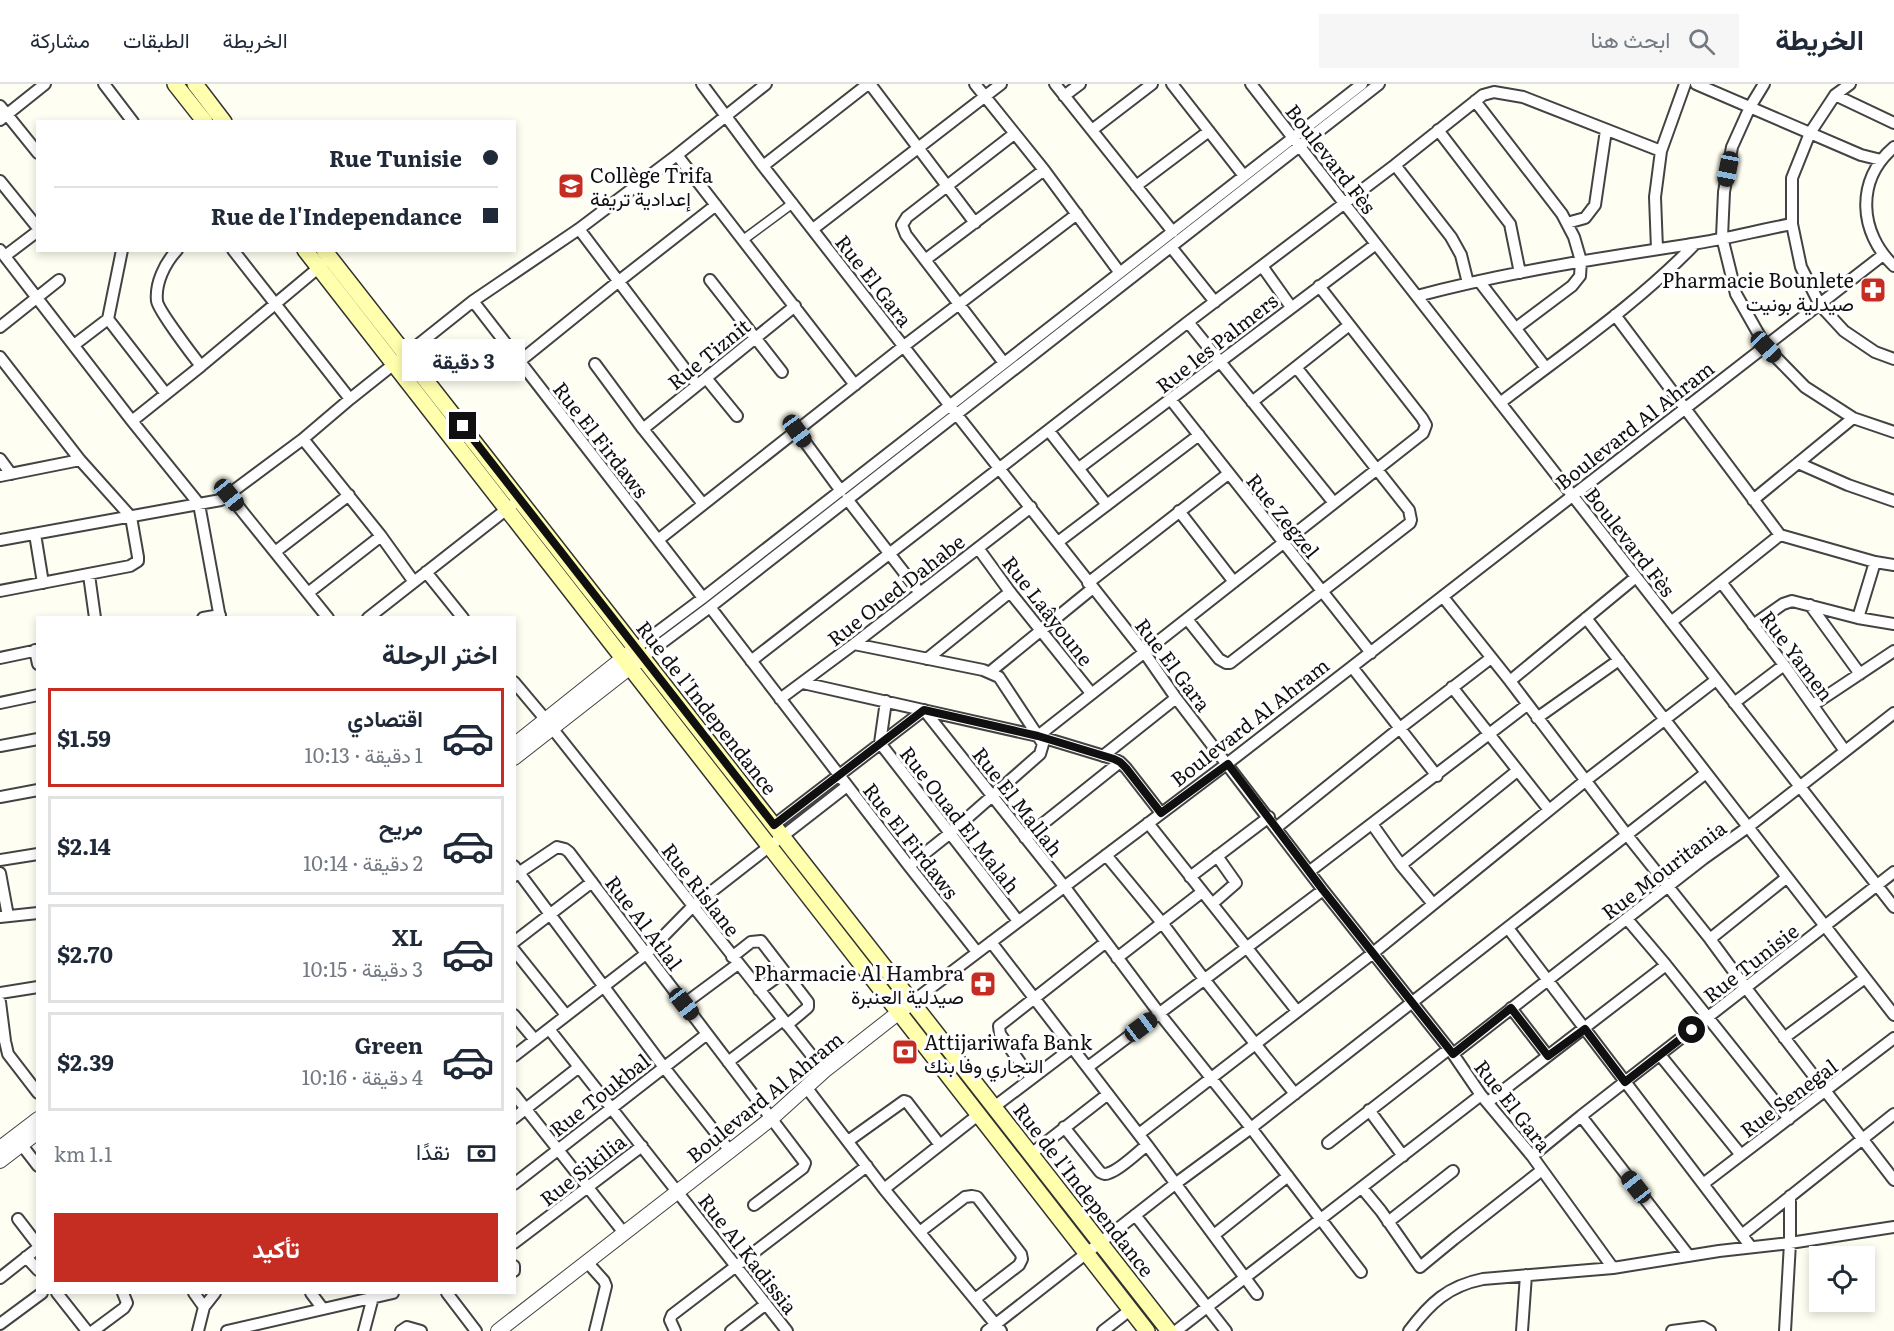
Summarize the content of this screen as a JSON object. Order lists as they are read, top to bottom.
{
  "streets": {
    "main road": ["Rue de l'Independance"],
    "street": [
      "Boulevard Fès",
      "Rue El Gara",
      "Rue les Palmers",
      "Rue Tiznit",
      "Boulevard Al Ahram",
      "Rue El Firdaws",
      "Rue Zegzel",
      "Rue Oued Dahabe",
      "Rue Laâyoune",
      "Rue Yamen",
      "Rue El Mallah",
      "Rue Ouad El Malah",
      "Rue Mouritania",
      "Rue Rislane",
      "Rue Al Atlal",
      "Rue Tunisie",
      "Rue Toukbal",
      "Rue Senegal",
      "Rue Sikilia",
      "Rue Al Kadissia"
    ]
  },
  "crossings": [
    ["Boulevard Fès", "Rue les Palmers"],
    ["Boulevard Fès", "Boulevard Al Ahram"],
    ["Boulevard Fès", "Rue Mouritania"],
    ["Boulevard Fès", "Rue Tunisie"],
    ["Rue El Gara", "Boulevard Al Ahram"],
    ["Rue El Gara", "Rue Oued Dahabe"],
    ["Rue El Gara", "Rue Mouritania"],
    ["Rue El Gara", "Rue Tunisie"],
    ["Rue les Palmers", "Rue Zegzel"],
    ["Boulevard Al Ahram", "Rue El Firdaws"],
    ["Boulevard Al Ahram", "Rue Zegzel"],
    ["Boulevard Al Ahram", "Rue de l'Independance"],
    ["Boulevard Al Ahram", "Rue El Mallah"],
    ["Boulevard Al Ahram", "Rue Ouad El Malah"],
    ["Boulevard Al Ahram", "Rue Rislane"],
    ["Boulevard Al Ahram", "Rue Al Atlal"],
    ["Boulevard Al Ahram", "Rue Al Kadissia"],
    ["Rue El Firdaws", "Rue Oued Dahabe"],
    ["Rue Oued Dahabe", "Rue Laâyoune"],
    ["Rue Yamen", "Rue Mouritania"],
    ["Rue Al Atlal", "Rue Toukbal"],
    ["Rue Toukbal", "Rue Al Kadissia"],
    ["Rue Sikilia", "Rue Al Kadissia"]
  ],
  "places": {
    "school or university": ["Collège Trifa إعدادية تريفة"],
    "pharmacy": ["Pharmacie Bounlete صيدلية بونيت", "Pharmacie Al Hambra صيدلية العنبرة"],
    "bank": ["Attijariwafa Bank التجاري وفا بنك"]
  },
  "page": {
    "header": "الخريطة",
    "search": "ابحث هنا",
    "nav": ["الخريطة", "الطبقات", "مشاركة"],
    "banner": ["Rue Tunisie", "Rue de l'Independance"],
    "bubble": "3 دقيقة",
    "heading": "اختر الرحلة",
    "list": [
      {
        "name": "اقتصادي",
        "note": "1 دقيقة · 10:13",
        "value": "$1.59"
      },
      {
        "name": "مريح",
        "note": "2 دقيقة · 10:14",
        "value": "$2.14"
      },
      {
        "name": "XL",
        "note": "3 دقيقة · 10:15",
        "value": "$2.70"
      },
      {
        "name": "Green",
        "note": "4 دقيقة · 10:16",
        "value": "$2.39"
      }
    ],
    "pay": ["نقدًا", "1.1 km"],
    "buttons": "تأكيد"
  }
}
